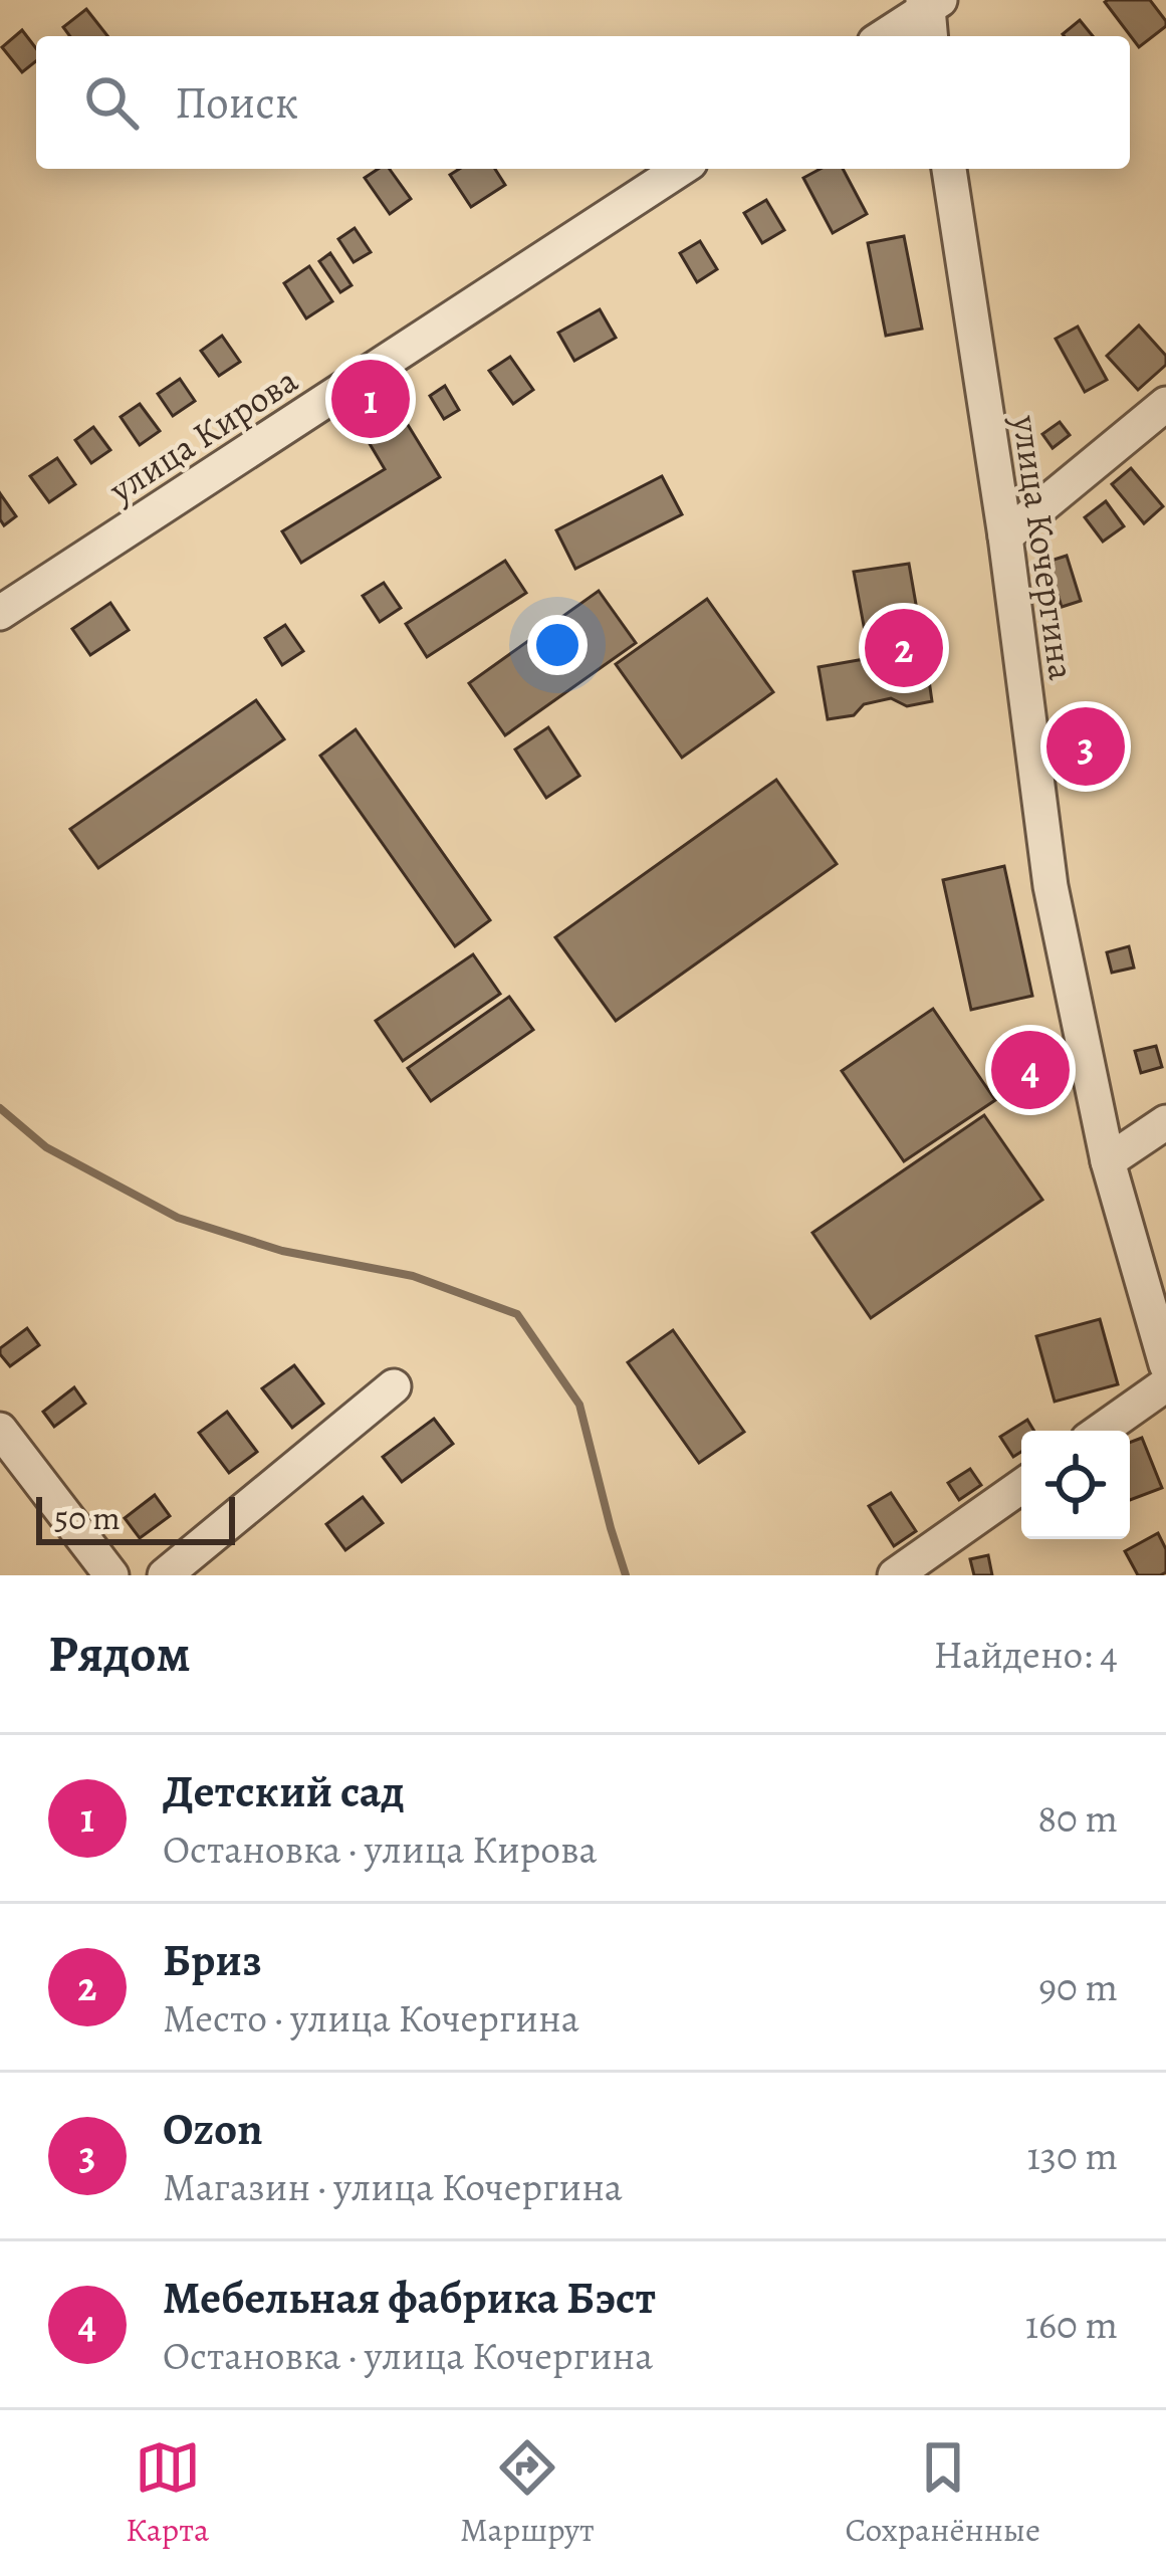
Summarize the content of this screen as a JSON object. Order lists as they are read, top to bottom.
{
  "streets": {
    "street": ["улица Кирова", "улица Кочергина"]
  },
  "scale_bar": "50 m",
  "page": {
    "search": "Поиск",
    "pins": [
      "1",
      "2",
      "3",
      "4"
    ],
    "scale": "50 m",
    "heading": ["Рядом", "Найдено: 4"],
    "list": [
      {
        "mark": "1",
        "name": "Детский сад",
        "note": "Остановка · улица Кирова",
        "value": "80 m"
      },
      {
        "mark": "2",
        "name": "Бриз",
        "note": "Место · улица Кочергина",
        "value": "90 m"
      },
      {
        "mark": "3",
        "name": "Ozon",
        "note": "Магазин · улица Кочергина",
        "value": "130 m"
      },
      {
        "mark": "4",
        "name": "Мебельная фабрика Бэст",
        "note": "Остановка · улица Кочергина",
        "value": "160 m"
      }
    ],
    "nav": ["Карта", "Маршрут", "Сохранённые"]
  }
}
